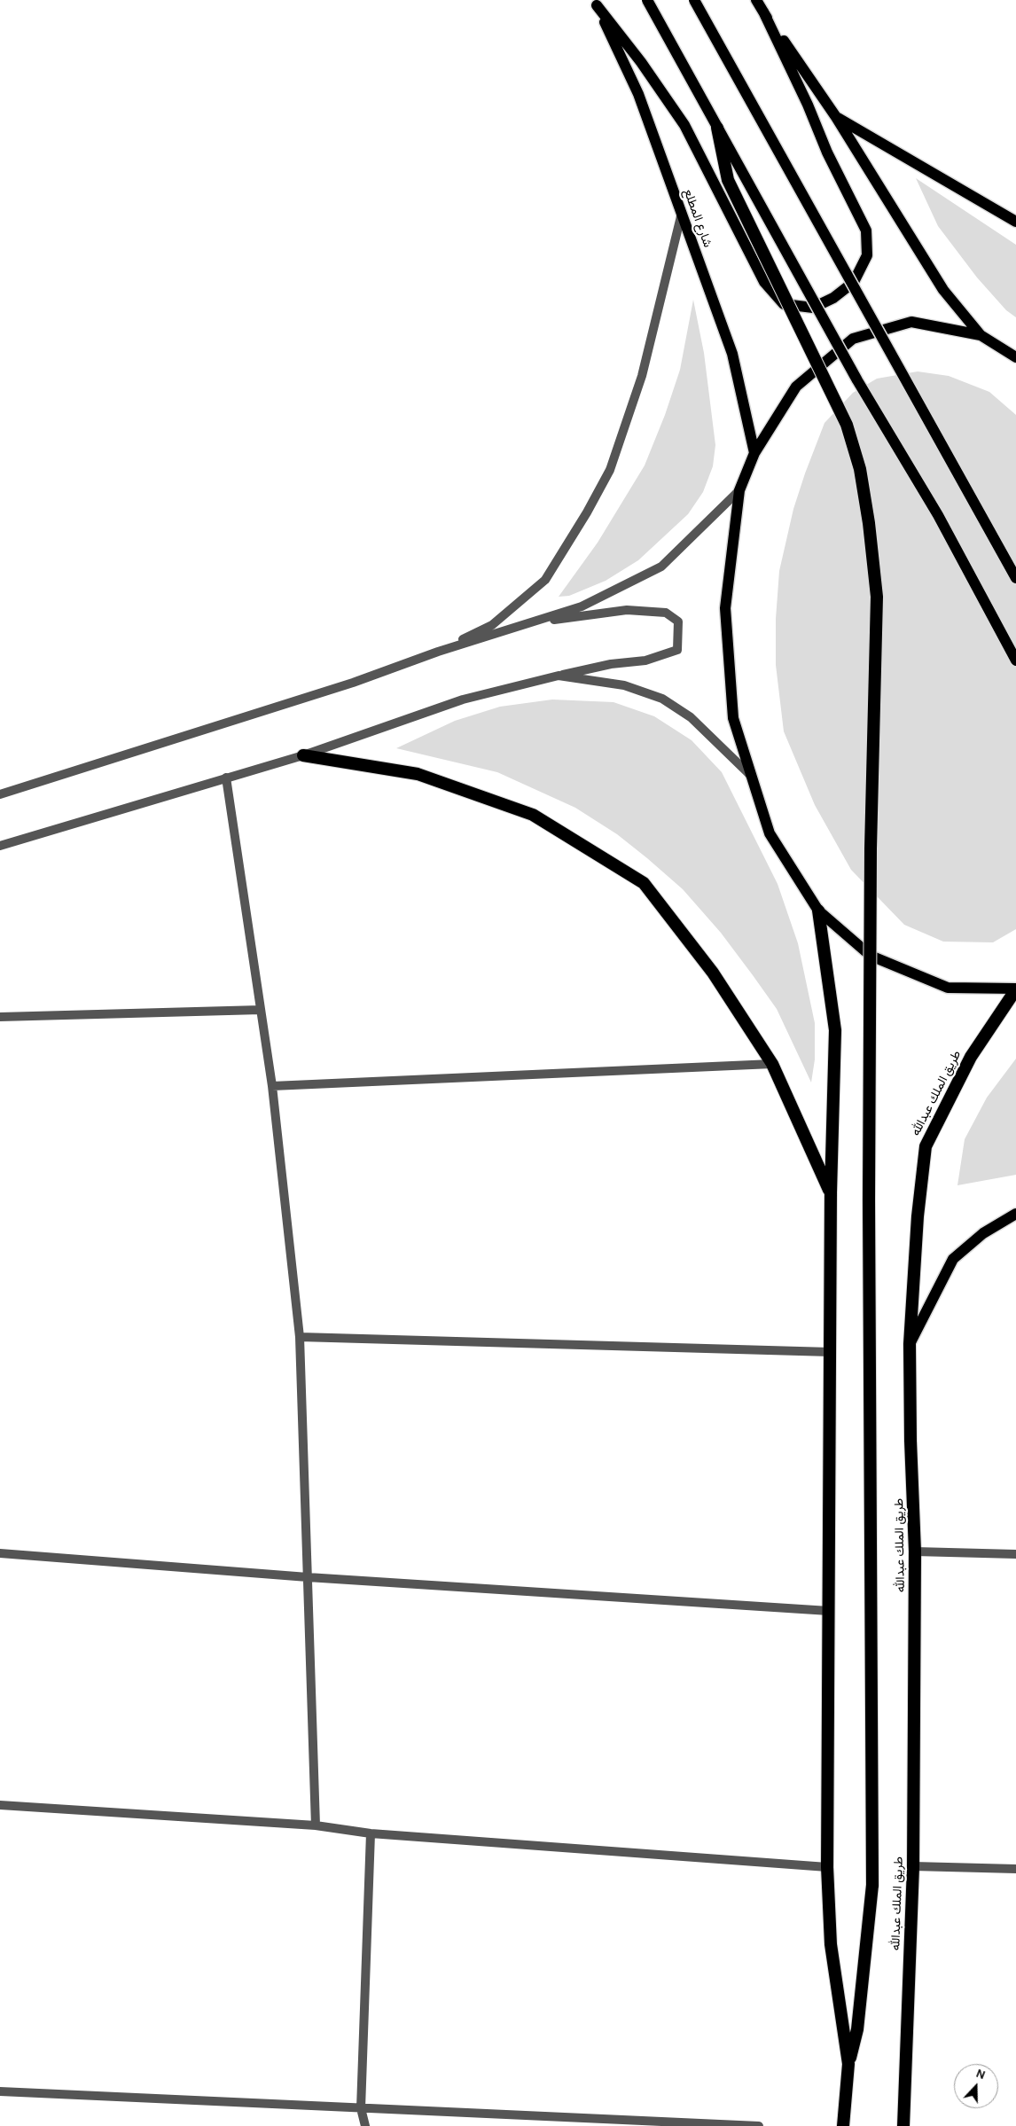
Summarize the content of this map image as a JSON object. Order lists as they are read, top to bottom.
{
  "streets": {
    "highway": ["طريق الملك عبدالله"],
    "main road": ["شارع المطلع"]
  },
  "north": "top"
}
